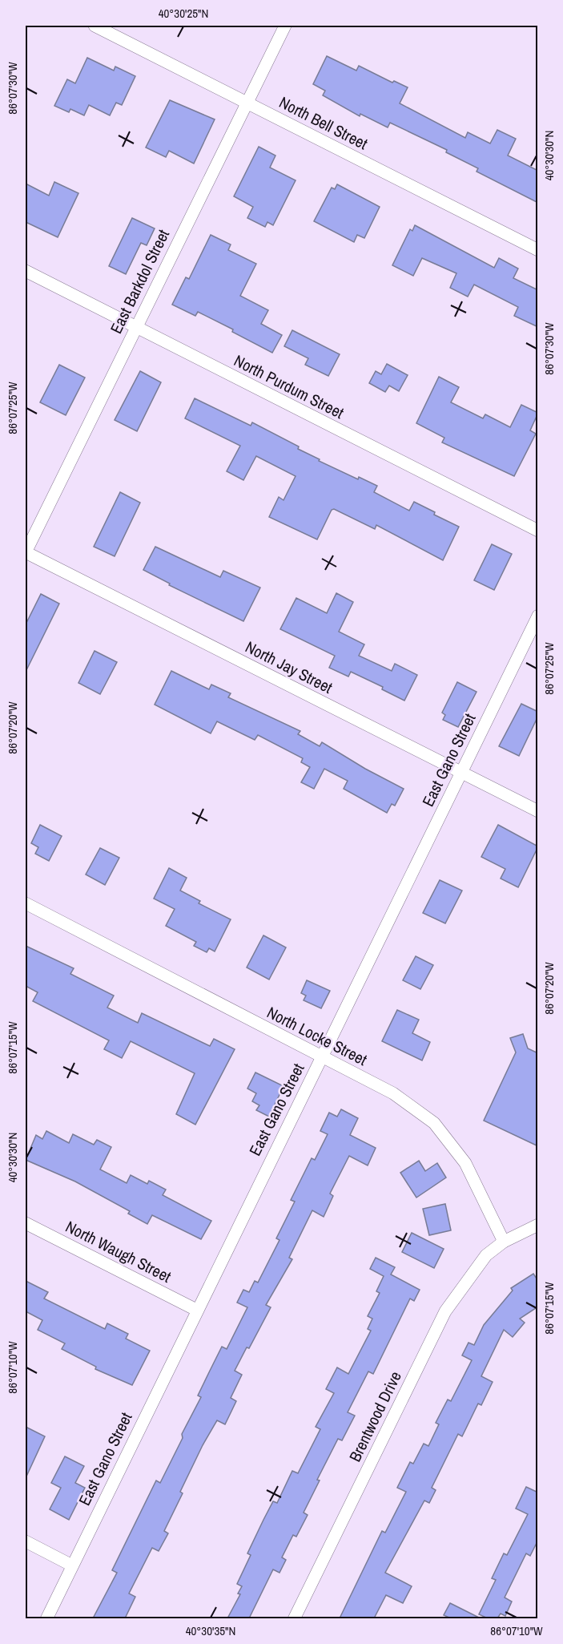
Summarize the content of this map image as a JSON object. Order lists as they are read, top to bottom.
{
  "streets": {
    "street": [
      "North Bell Street",
      "East Barkdol Street",
      "North Purdum Street",
      "North Jay Street",
      "East Gano Street",
      "North Locke Street",
      "North Waugh Street",
      "Brentwood Drive"
    ]
  },
  "crossings": [
    ["North Bell Street", "East Barkdol Street"],
    ["East Barkdol Street", "North Purdum Street"],
    ["East Barkdol Street", "North Jay Street"],
    ["North Jay Street", "East Gano Street"],
    ["East Gano Street", "North Locke Street"],
    ["East Gano Street", "North Waugh Street"],
    ["North Locke Street", "Brentwood Drive"]
  ],
  "coordinates": [
    "40°30'25\"N",
    "86°07'30\"W",
    "40°30'30\"N",
    "86°07'25\"W",
    "86°07'20\"W",
    "86°07'15\"W",
    "86°07'10\"W",
    "40°30'35\"N"
  ]
}
